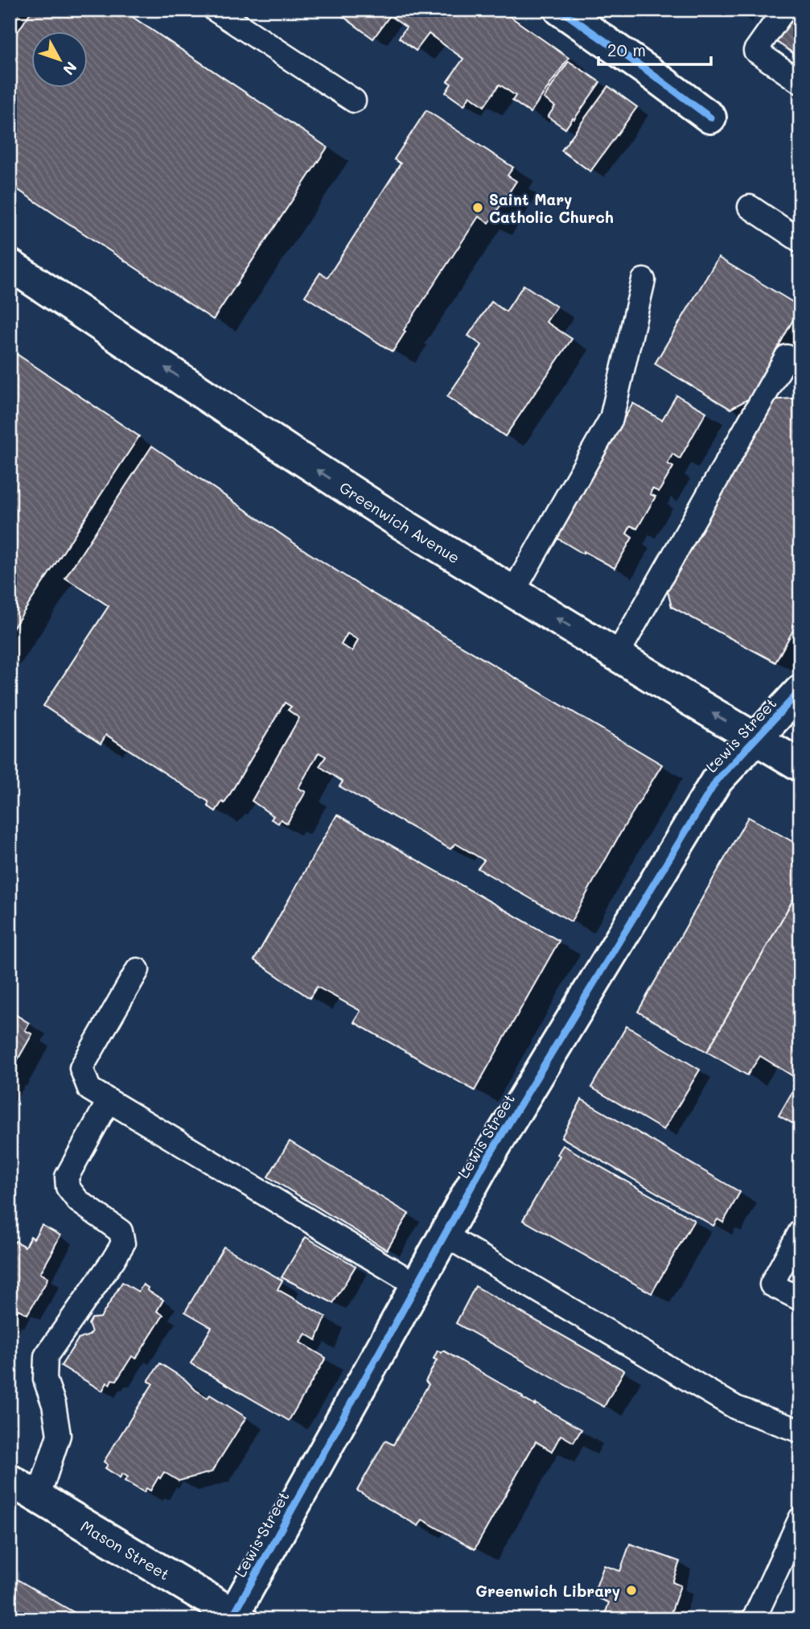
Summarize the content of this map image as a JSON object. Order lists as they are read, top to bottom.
{
  "streets": {
    "street": ["Greenwich Avenue", "Lewis Street", "Mason Street"]
  },
  "crossings": [
    ["Greenwich Avenue", "Lewis Street"],
    ["Lewis Street", "Mason Street"]
  ],
  "one_way": ["Greenwich Avenue"],
  "places": ["Saint Mary Catholic Church", "Greenwich Library"],
  "scale_bar": "20 m",
  "north": "bottom right"
}
